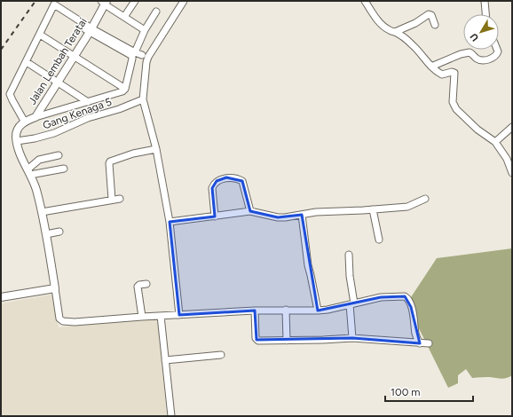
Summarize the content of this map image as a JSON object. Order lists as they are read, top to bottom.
{
  "streets": {
    "main road": ["Jalan Lembah Teratai"],
    "street": ["Gang Kenaga 5"]
  },
  "scale_bar": "100 m",
  "north": "bottom left"
}
